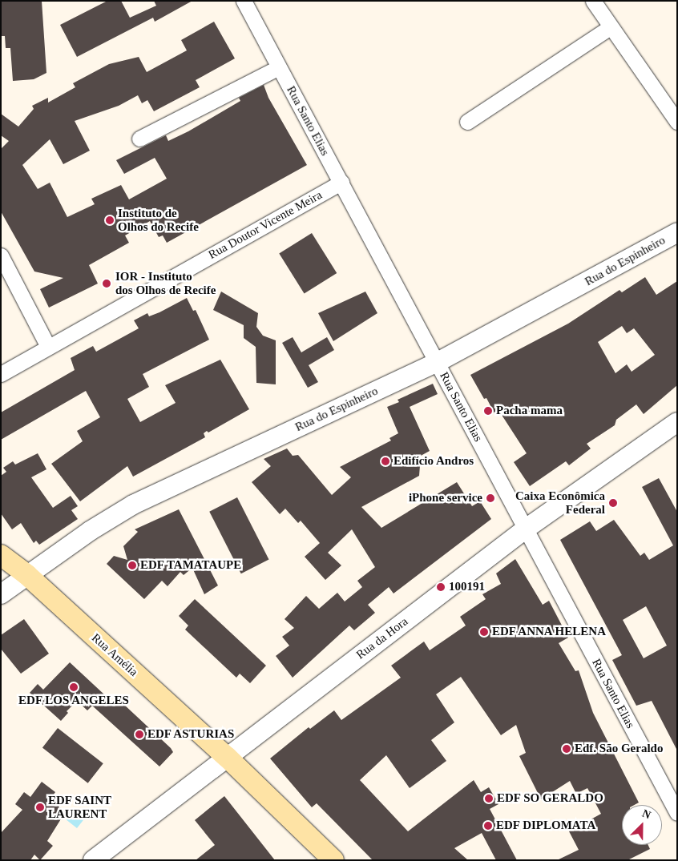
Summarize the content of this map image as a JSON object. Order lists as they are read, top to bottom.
{
  "streets": {
    "main road": ["Rua Amélia"],
    "street": [
      "Rua Santo Elias",
      "Rua Doutor Vicente Meira",
      "Rua do Espinheiro",
      "Rua da Hora"
    ]
  },
  "crossings": [
    ["Rua Santo Elias", "Rua Doutor Vicente Meira"],
    ["Rua Santo Elias", "Rua do Espinheiro"],
    ["Rua Santo Elias", "Rua da Hora"],
    ["Rua do Espinheiro", "Rua Amélia"],
    ["Rua da Hora", "Rua Amélia"]
  ],
  "places": [
    "Instituto de Olhos do Recife",
    "IOR - Instituto dos Olhos de Recife",
    "Pacha mama",
    "Edifício Andros",
    "iPhone service",
    "Caixa Econômica Federal",
    "EDF TAMATAUPE",
    "100191",
    "EDF ANNA HELENA",
    "EDF LOS ANGELES",
    "EDF ASTURIAS",
    "Edf. São Geraldo",
    "EDF SO GERALDO",
    "EDF SAINT LAURENT",
    "EDF DIPLOMATA"
  ],
  "north": "top right"
}
